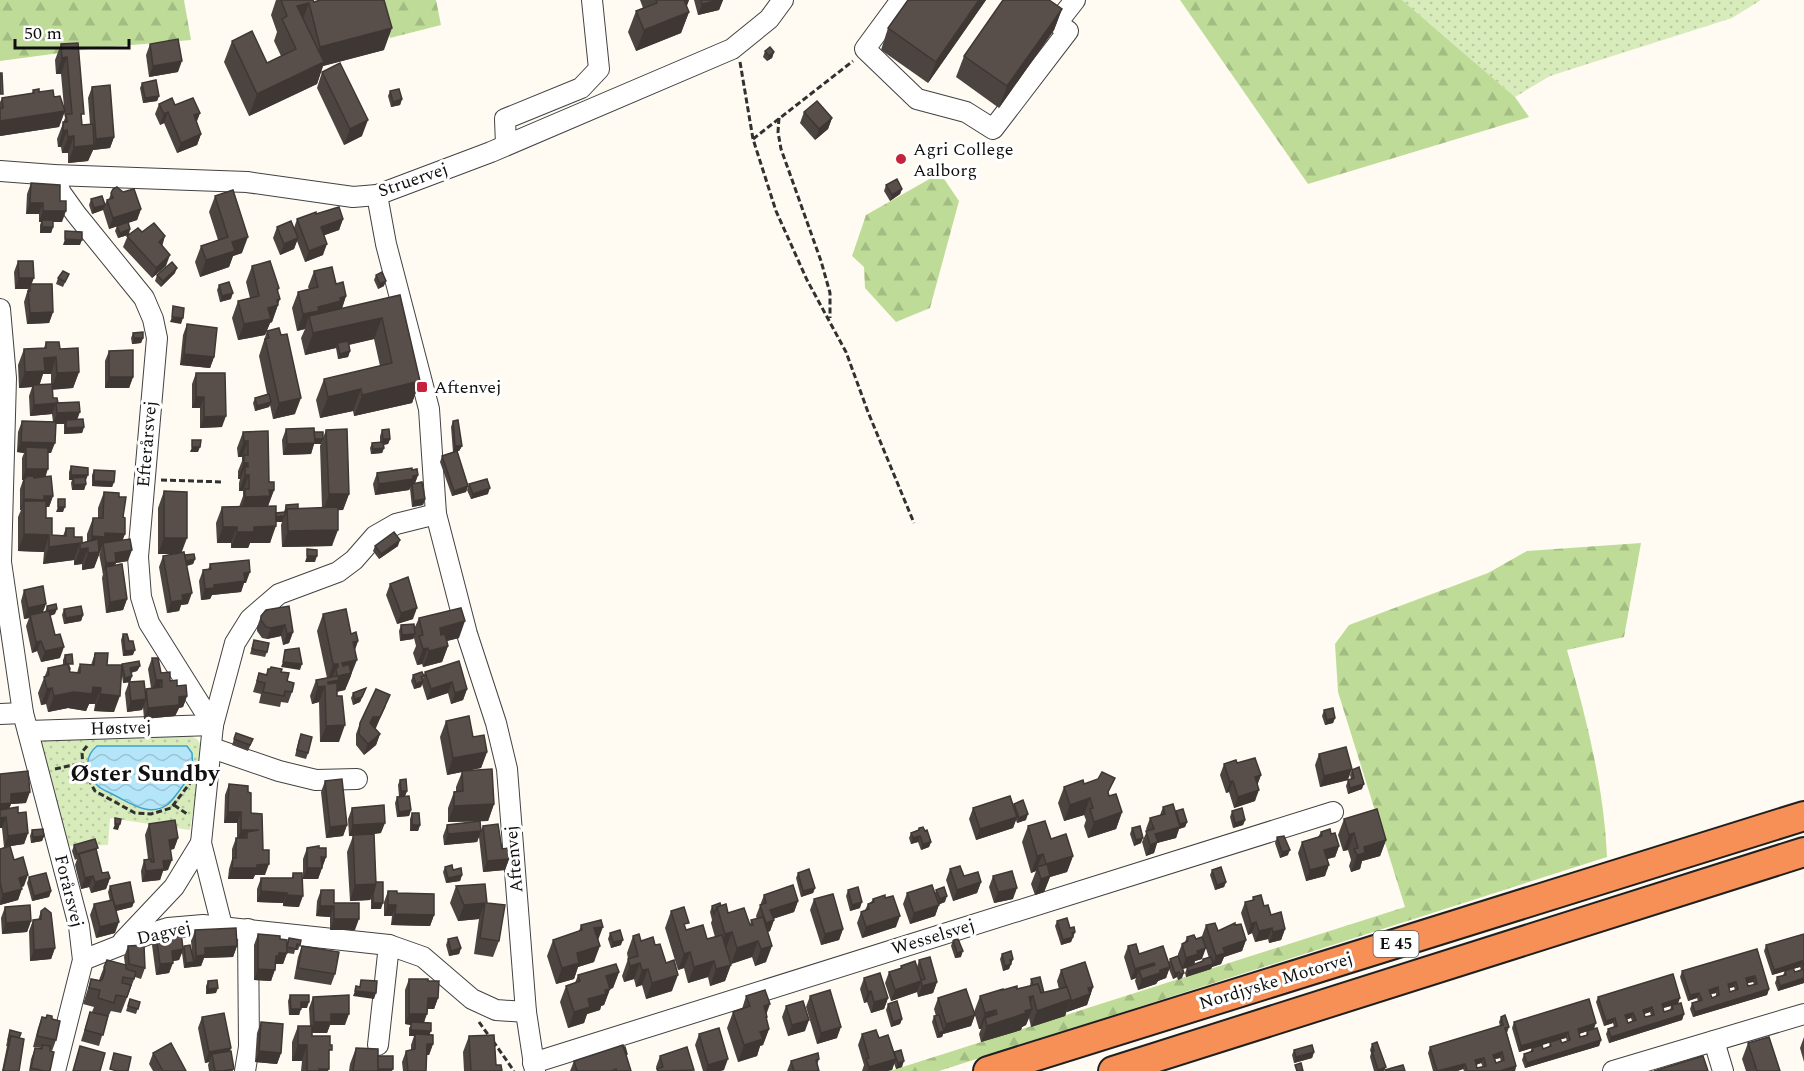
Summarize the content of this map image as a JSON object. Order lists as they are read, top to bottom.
{
  "streets": {
    "highway": ["E 45", "Nordjyske Motorvej"],
    "street": [
      "Struervej",
      "Efterårsvej",
      "Høstvej",
      "Aftenvej",
      "Forårsvej",
      "Dagvej",
      "Wesselsvej"
    ]
  },
  "crossings": [
    ["Struervej", "Efterårsvej"],
    ["Struervej", "Aftenvej"],
    ["Efterårsvej", "Høstvej"],
    ["Høstvej", "Forårsvej"],
    ["Aftenvej", "Dagvej"],
    ["Aftenvej", "Wesselsvej"],
    ["Forårsvej", "Dagvej"]
  ],
  "districts": ["Øster Sundby"],
  "places": {
    "other": ["Agri College Aalborg"],
    "transit": ["Aftenvej"]
  },
  "scale_bar": "50 m"
}
